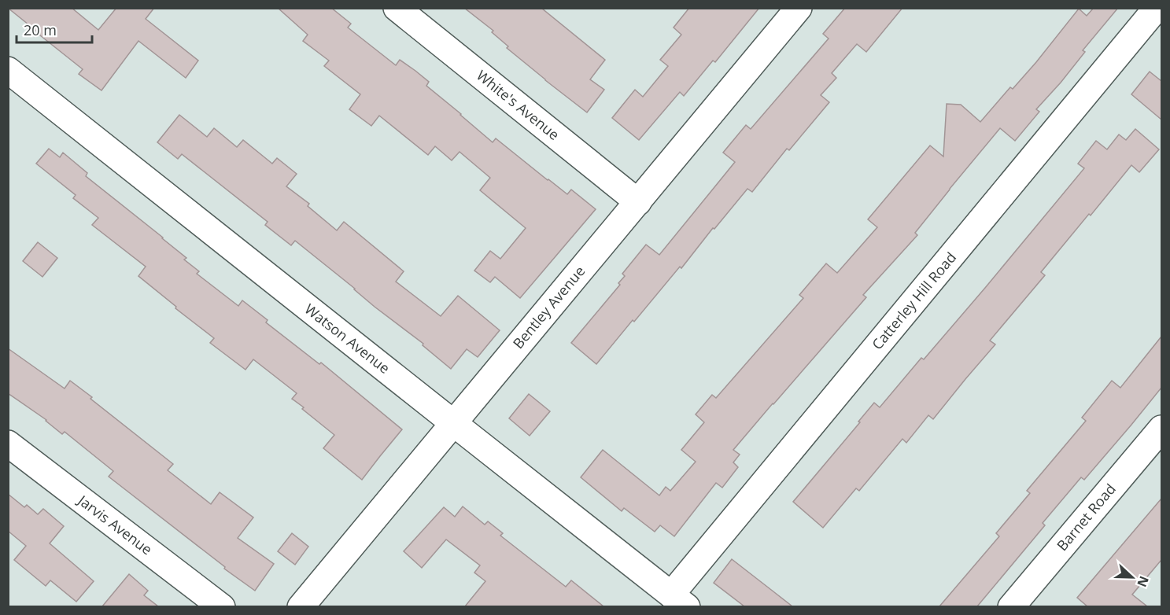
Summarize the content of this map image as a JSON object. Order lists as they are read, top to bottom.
{
  "streets": {
    "street": [
      "White's Avenue",
      "Catterley Hill Road",
      "Bentley Avenue",
      "Watson Avenue",
      "Barnet Road",
      "Jarvis Avenue"
    ]
  },
  "crossings": [
    ["White's Avenue", "Bentley Avenue"],
    ["Catterley Hill Road", "Watson Avenue"],
    ["Bentley Avenue", "Watson Avenue"]
  ],
  "scale_bar": "20 m",
  "north": "right"
}
